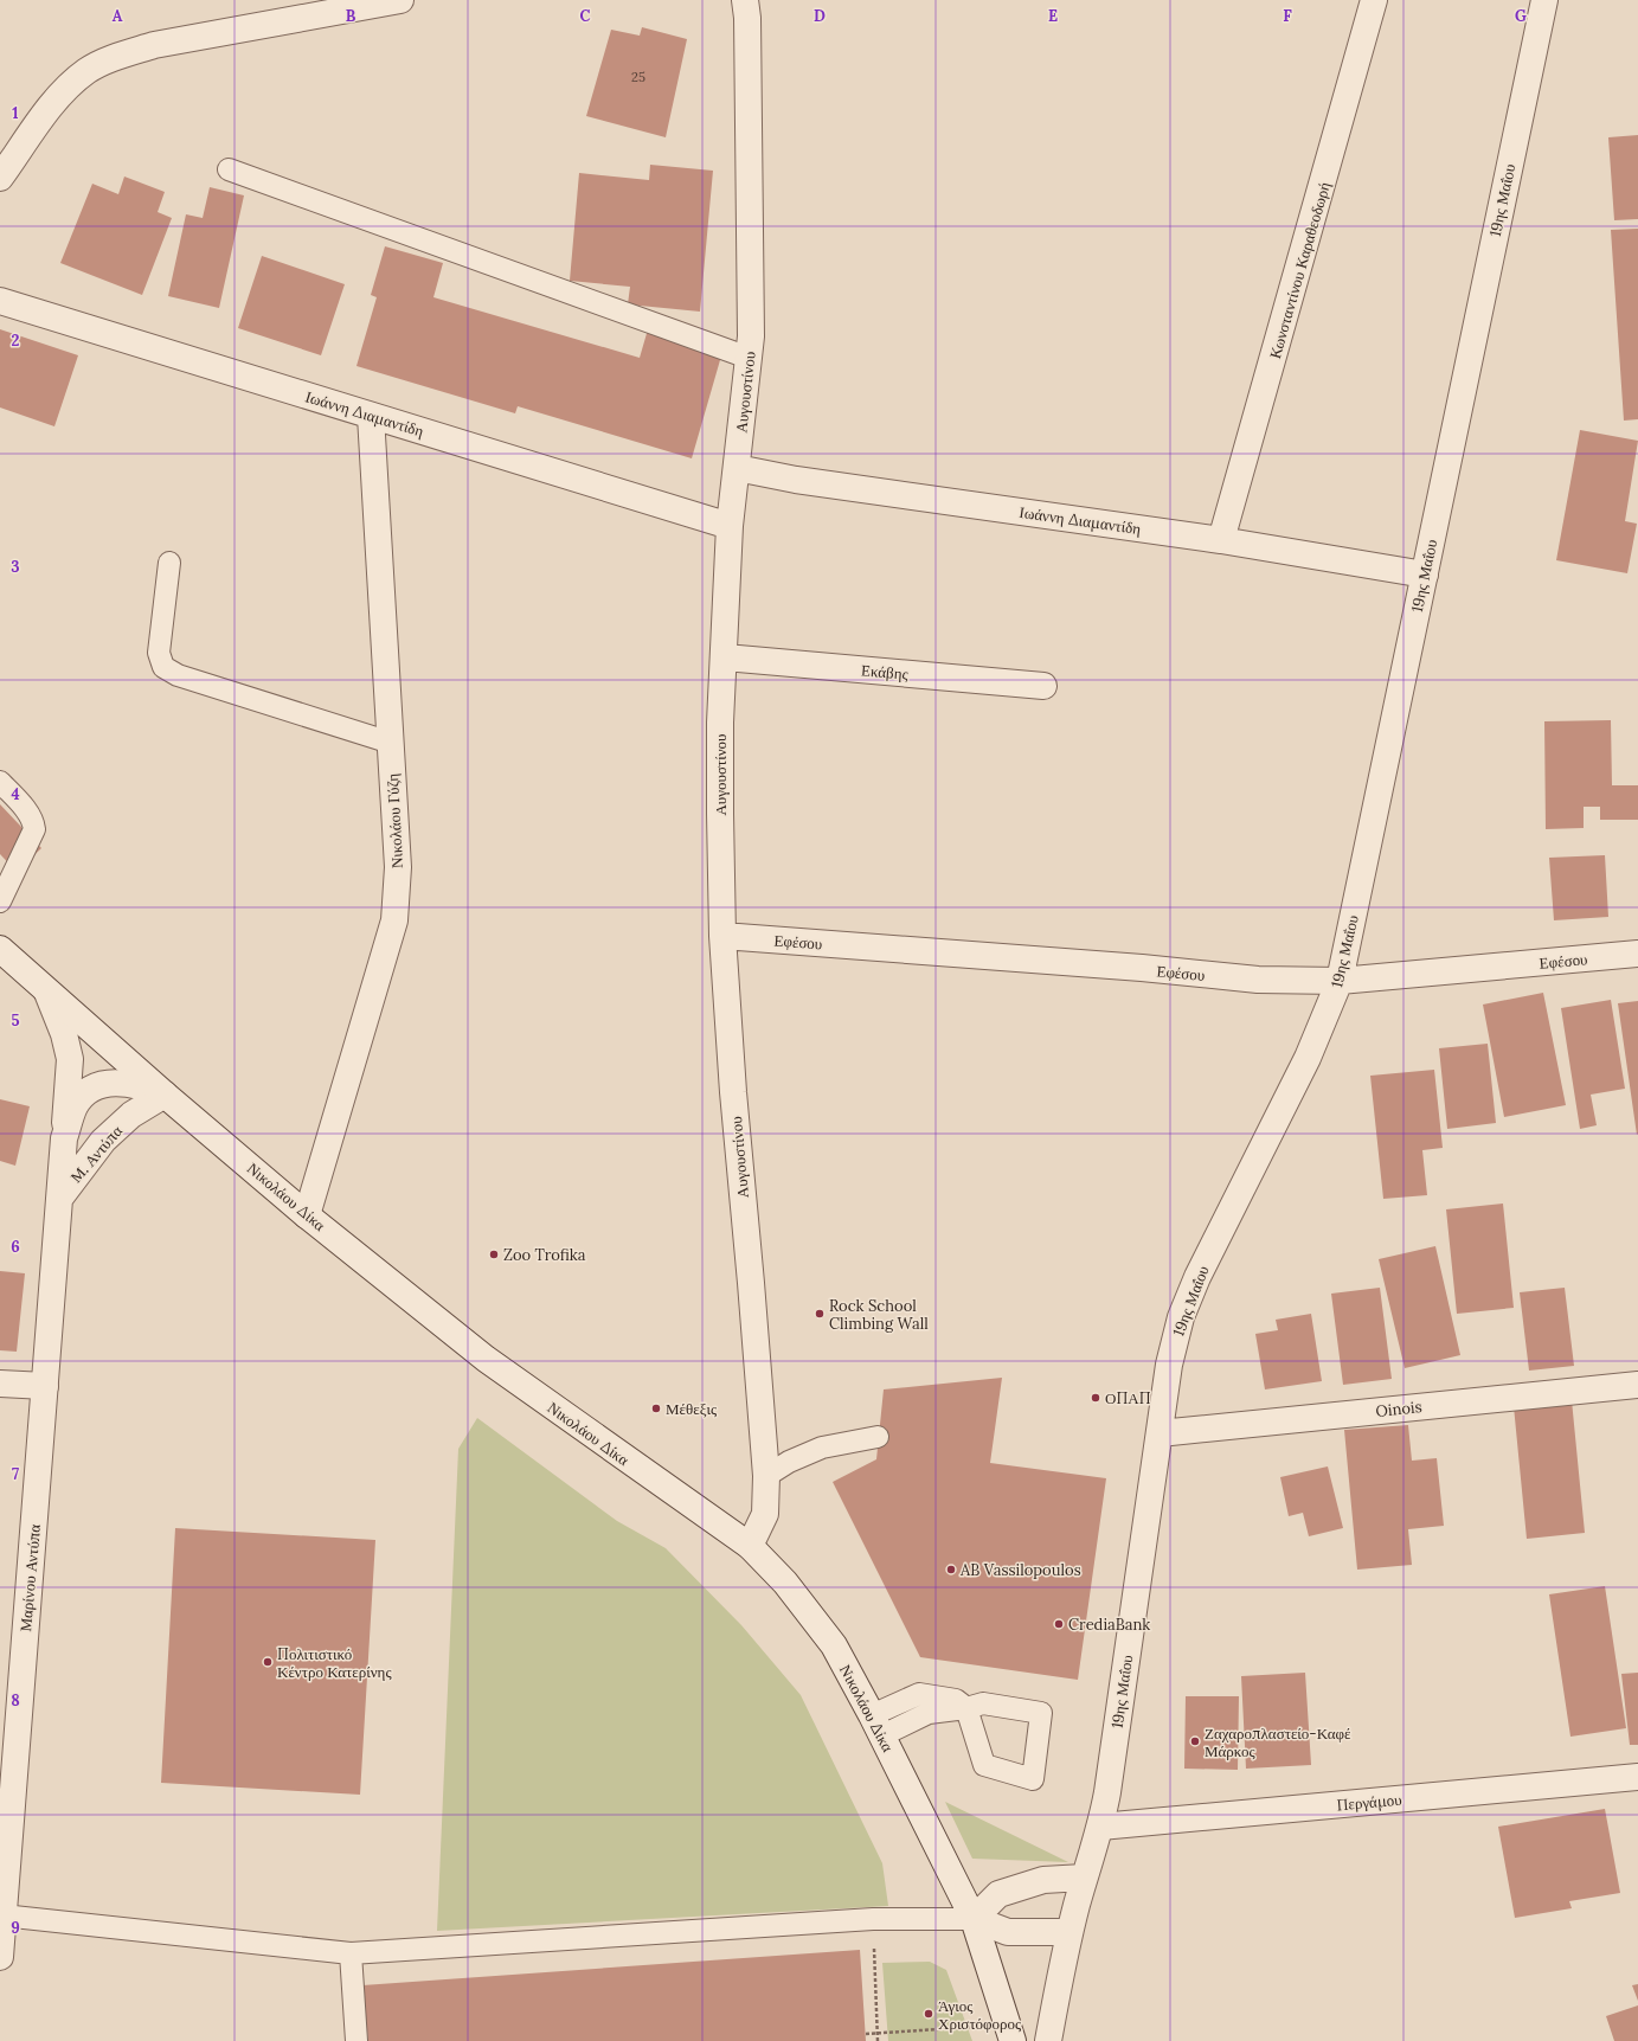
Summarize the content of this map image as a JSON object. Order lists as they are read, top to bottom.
{
  "streets": {
    "street": [
      "19ης Μαΐου",
      "Κωνσταντίνου Καραθεοδωρή",
      "Αυγουστίνου",
      "Ιωάννη Διαμαντίδη",
      "Εκάβης",
      "Νικολάου Γύζη",
      "Εφέσου",
      "Μ. Αντύπα",
      "Νικολάου Δίκα",
      "Oinois",
      "Μαρίνου Αντύπα",
      "Περγάμου"
    ]
  },
  "crossings": [
    ["19ης Μαΐου", "Ιωάννη Διαμαντίδη"],
    ["19ης Μαΐου", "Εφέσου"],
    ["19ης Μαΐου", "Oinois"],
    ["19ης Μαΐου", "Περγάμου"],
    ["Κωνσταντίνου Καραθεοδωρή", "Ιωάννη Διαμαντίδη"],
    ["Αυγουστίνου", "Ιωάννη Διαμαντίδη"],
    ["Αυγουστίνου", "Εκάβης"],
    ["Αυγουστίνου", "Εφέσου"],
    ["Αυγουστίνου", "Νικολάου Δίκα"],
    ["Ιωάννη Διαμαντίδη", "Νικολάου Γύζη"],
    ["Νικολάου Γύζη", "Νικολάου Δίκα"],
    ["Μ. Αντύπα", "Νικολάου Δίκα"],
    ["Μ. Αντύπα", "Μαρίνου Αντύπα"]
  ],
  "places": [
    "Zoo Trofika",
    "Rock School Climbing Wall",
    "ΟΠΑΠ",
    "Μέθεξις",
    "AB Vassilopoulos",
    "CrediaBank",
    "Πολιτιστικό Κέντρο Κατερίνης",
    "Ζαχαροπλαστείο-Καφέ Μάρκος",
    "Άγιος Χριστόφορος"
  ],
  "house_numbers": ["25"],
  "grid": {
    "columns": [
      "A",
      "B",
      "C",
      "D",
      "E",
      "F",
      "G"
    ],
    "rows": [
      "1",
      "2",
      "3",
      "4",
      "5",
      "6",
      "7",
      "8",
      "9"
    ]
  }
}
